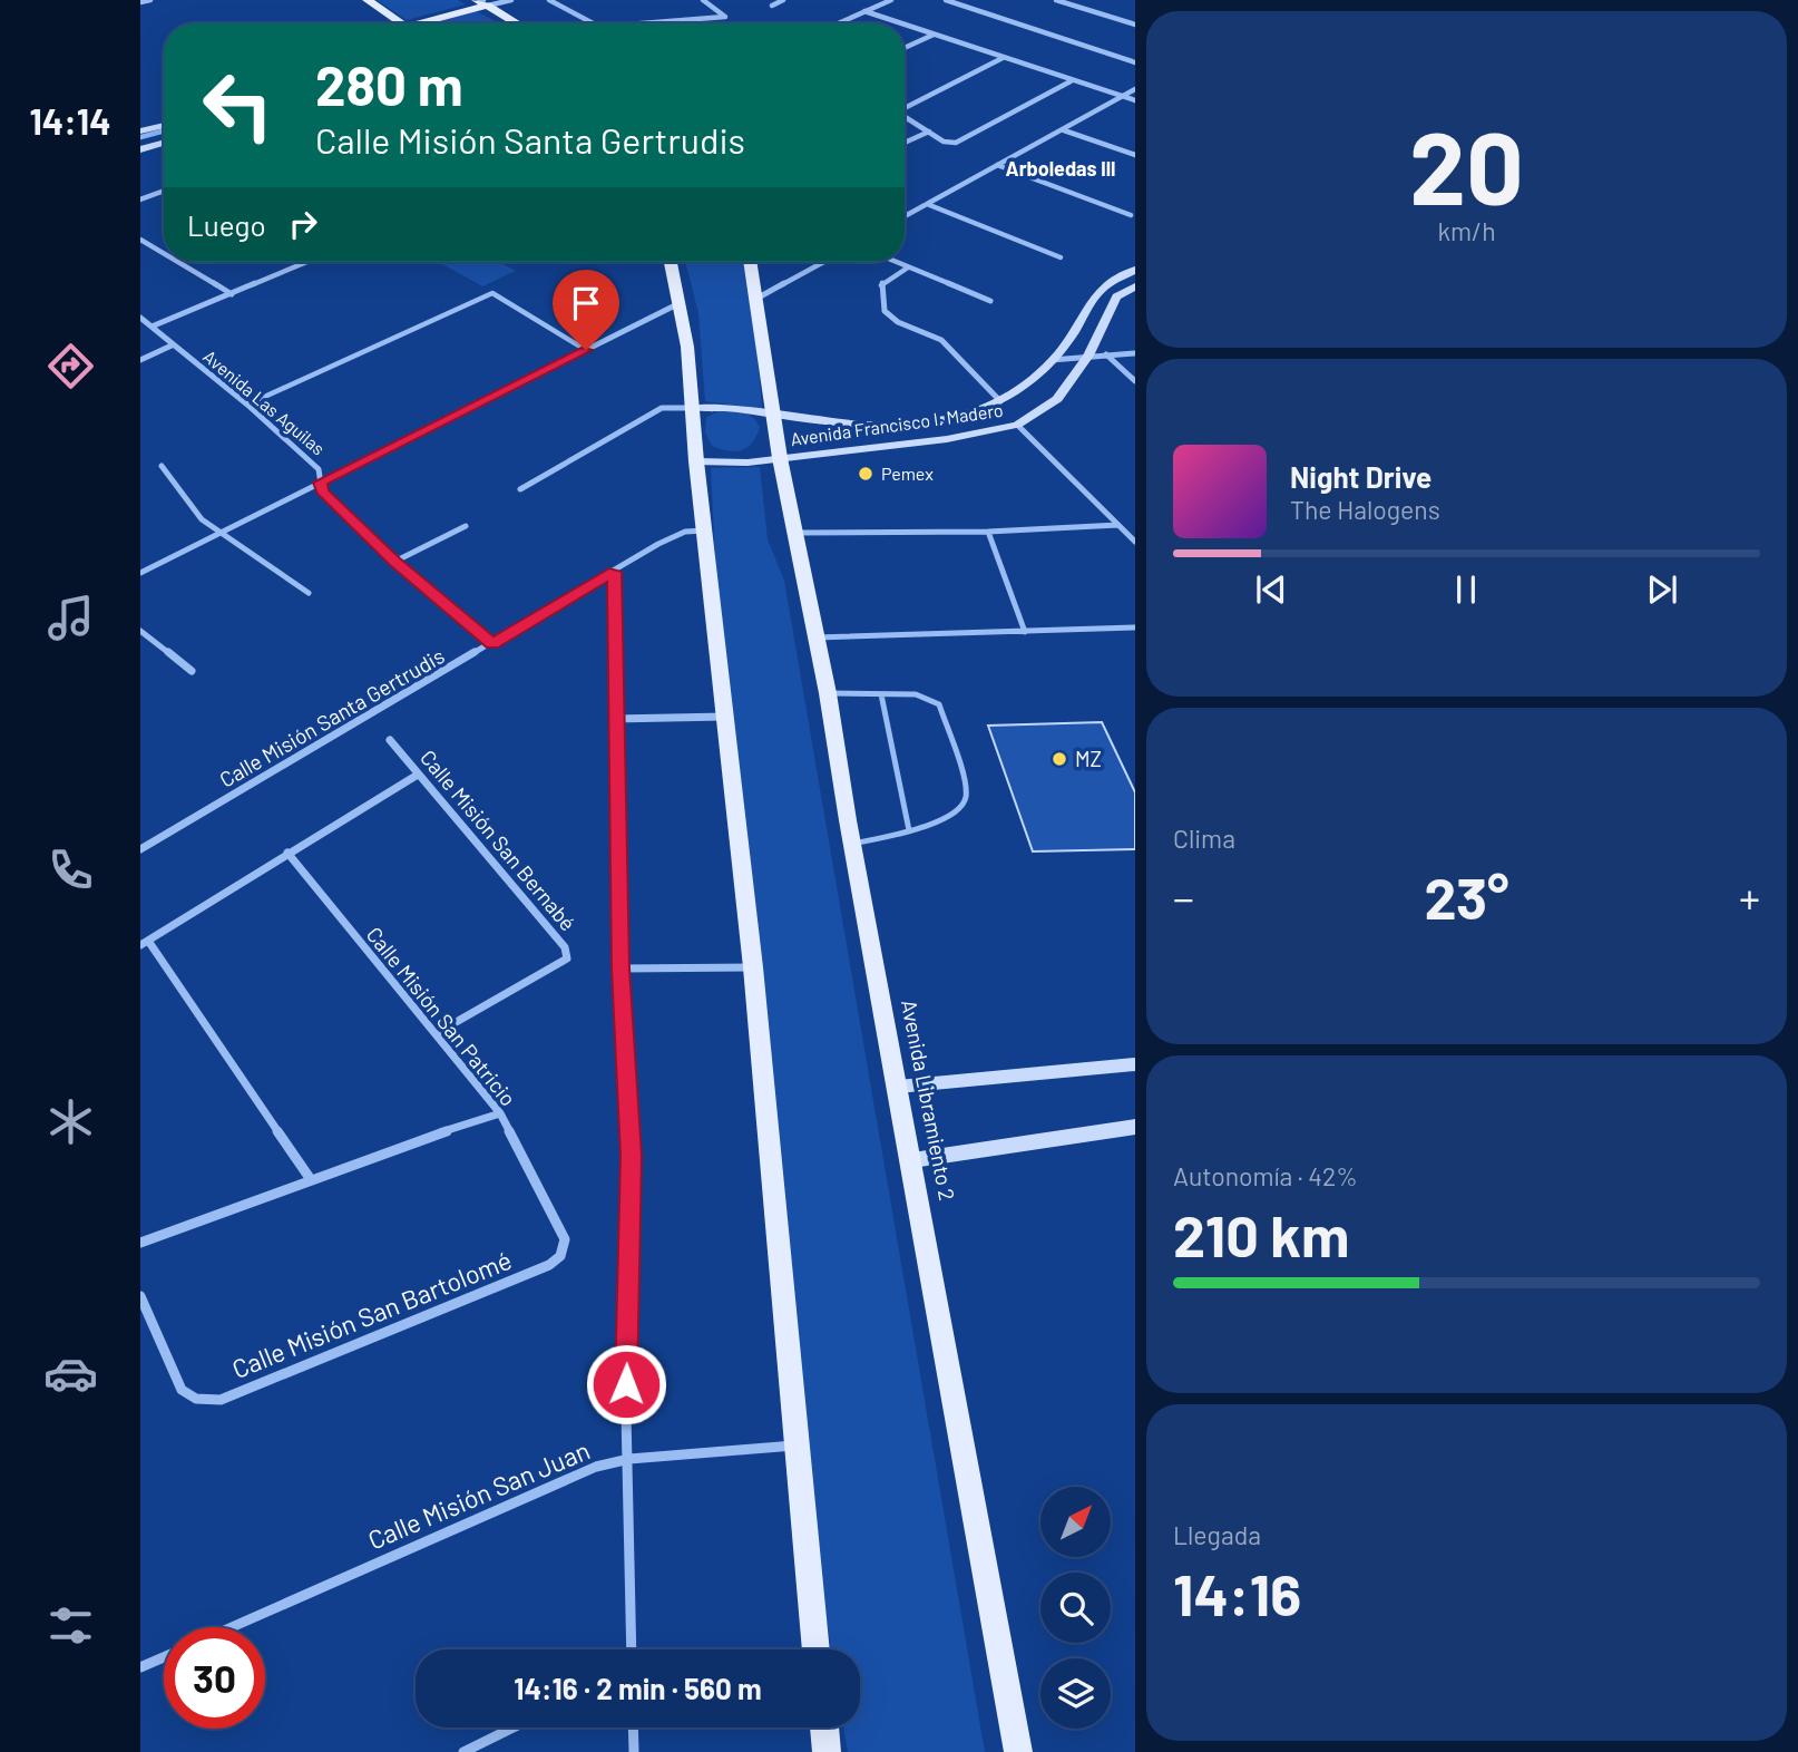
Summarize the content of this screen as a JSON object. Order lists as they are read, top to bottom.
{
  "streets": {
    "main road": ["Avenida Libramiento 2"],
    "street": [
      "Avenida Las Aguilas",
      "Avenida Francisco I. Madero",
      "Calle Misión Santa Gertrudis",
      "Calle Misión San Bernabé",
      "Calle Misión San Patricio",
      "Calle Misión San Bartolomé",
      "Calle Misión San Juan"
    ]
  },
  "crossings": [
    ["Avenida Las Aguilas", "Calle Misión Santa Gertrudis"],
    ["Avenida Francisco I. Madero", "Avenida Libramiento 2"],
    ["Calle Misión San Bernabé", "Calle Misión San Patricio"],
    ["Calle Misión San Patricio", "Calle Misión San Bartolomé"]
  ],
  "districts": ["Arboledas lll"],
  "places": ["Pemex", "MZ"],
  "north": "top right",
  "page": {
    "tabs": "14:14",
    "tile": [
      ["20", "km/h"],
      "Clima",
      ["Autonomía · 42%", "210 km"],
      ["Llegada", "14:16"]
    ],
    "turn": ["280 m", "Calle Misión Santa Gertrudis"],
    "then": "Luego",
    "song": ["Night Drive", "The Halogens"],
    "heat": ["−", "23°", "+"],
    "limit": "30",
    "trip": "14:16 · 2 min · 560 m"
  }
}
